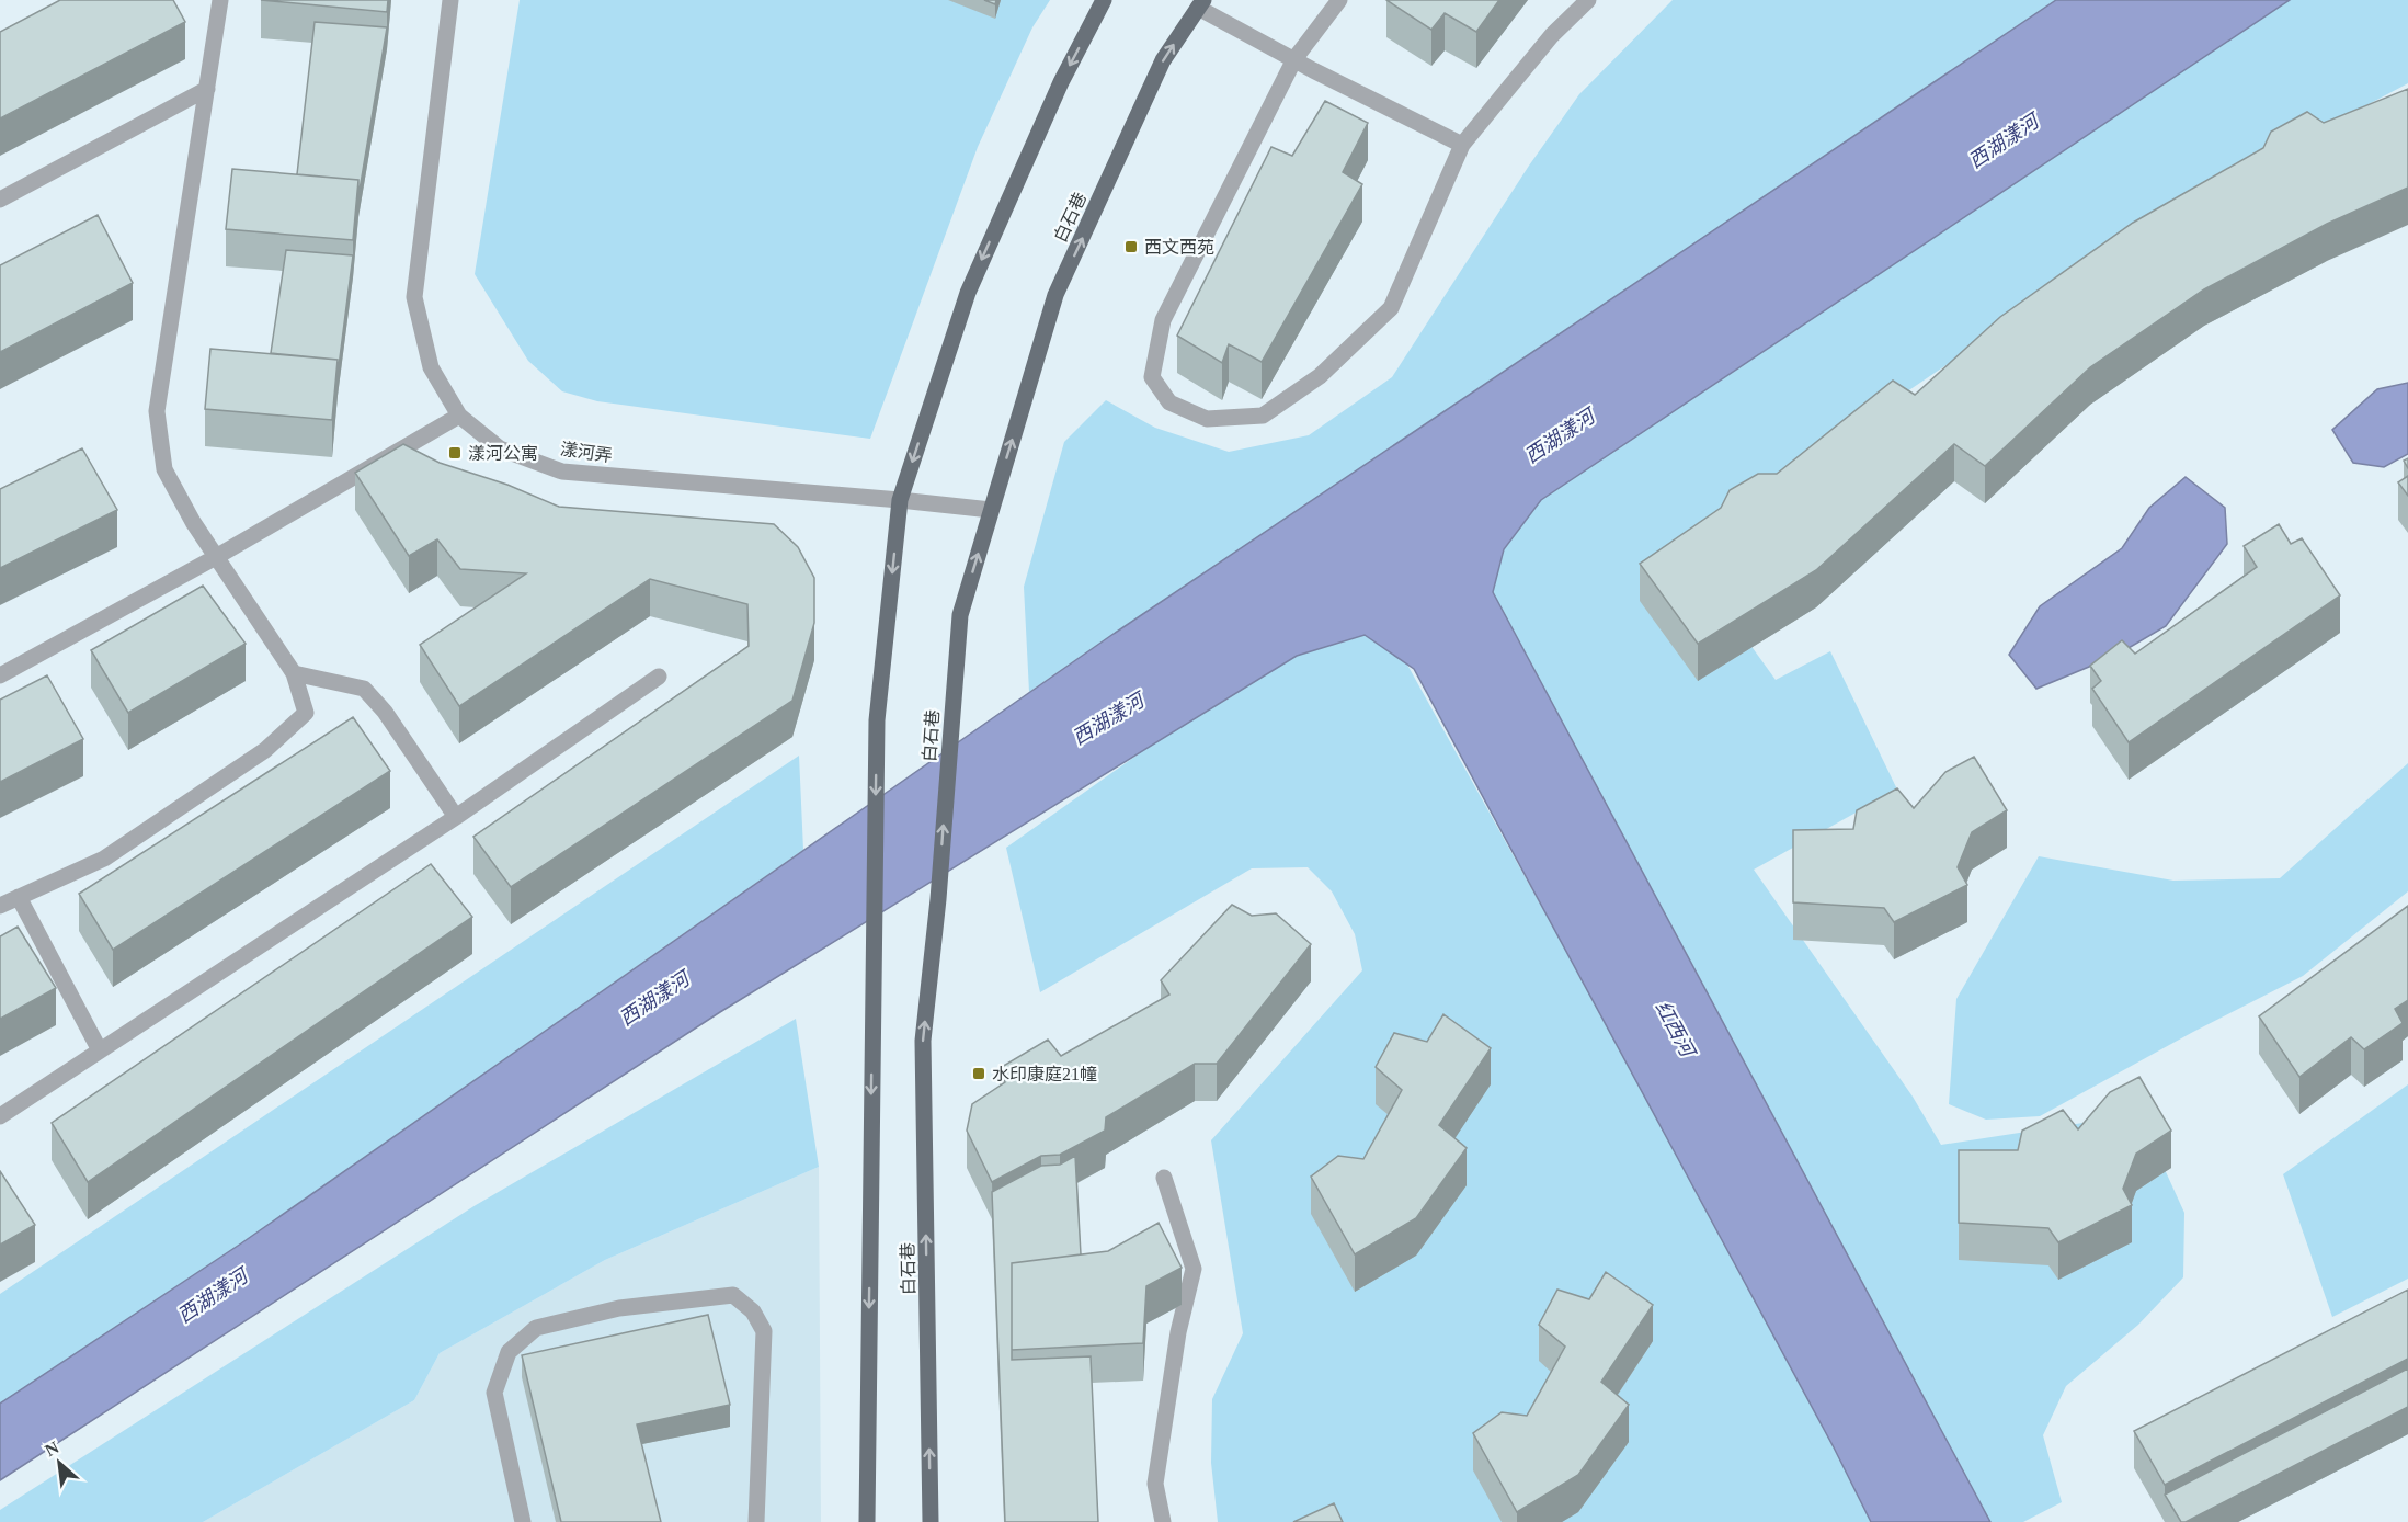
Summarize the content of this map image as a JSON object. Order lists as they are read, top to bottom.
{
  "streets": {
    "main road": ["白石巷"],
    "street": ["漾河弄"]
  },
  "crossings": [
    ["白石巷", "漾河弄"]
  ],
  "water": ["西湖漾河", "红西河"],
  "places": {
    "transit": ["西文西苑", "漾河公寓", "水印康庭21幢"]
  },
  "north": "top left"
}
